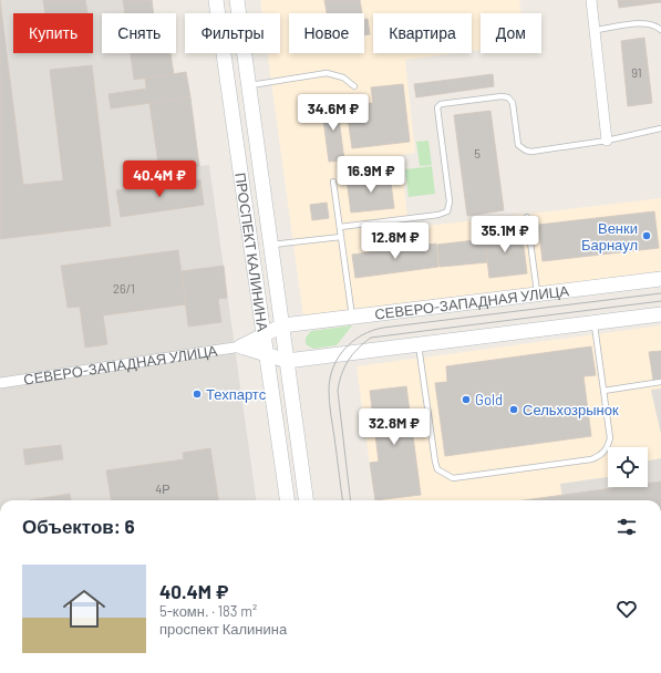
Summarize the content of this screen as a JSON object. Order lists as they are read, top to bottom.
{
  "streets": {
    "main road": ["ПРОСПЕКТ КАЛИНИНА", "СЕВЕРО-ЗАПАДНАЯ УЛИЦА"]
  },
  "crossings": [
    ["ПРОСПЕКТ КАЛИНИНА", "СЕВЕРО-ЗАПАДНАЯ УЛИЦА"]
  ],
  "places": [
    "Венки Барнаул",
    "Техпартс",
    "Gold",
    "Сельхозрынок"
  ],
  "house_numbers": [
    "91",
    "5",
    "26/1",
    "4Р"
  ],
  "page": {
    "chip": [
      "Купить",
      "Снять",
      "Фильтры",
      "Новое",
      "Квартира",
      "Дом"
    ],
    "price": [
      "34.6M ₽",
      "16.9M ₽",
      "40.4M ₽",
      "35.1M ₽",
      "12.8M ₽",
      "32.8M ₽"
    ],
    "heading": "Объектов: 6",
    "list": [
      {
        "name": "40.4M ₽",
        "note": "5-комн. · 183 m² · проспект Калинина"
      }
    ]
  }
}
